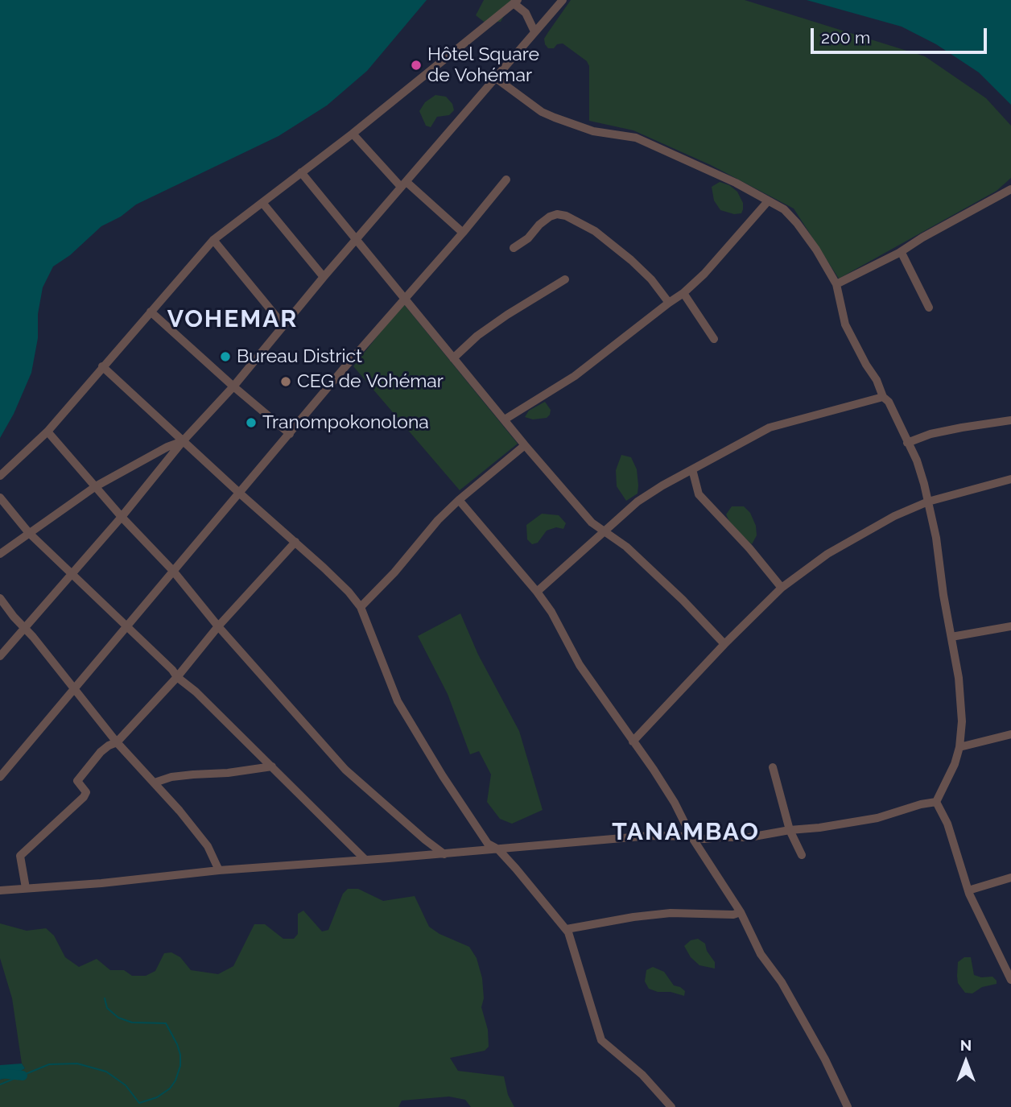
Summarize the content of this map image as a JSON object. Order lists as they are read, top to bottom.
{
  "districts": ["VOHEMAR", "TANAMBAO"],
  "places": [
    "Hôtel Square de Vohémar",
    "Bureau District",
    "CEG de Vohémar",
    "Tranompokonolona"
  ],
  "scale_bar": "200 m",
  "north": "top"
}
